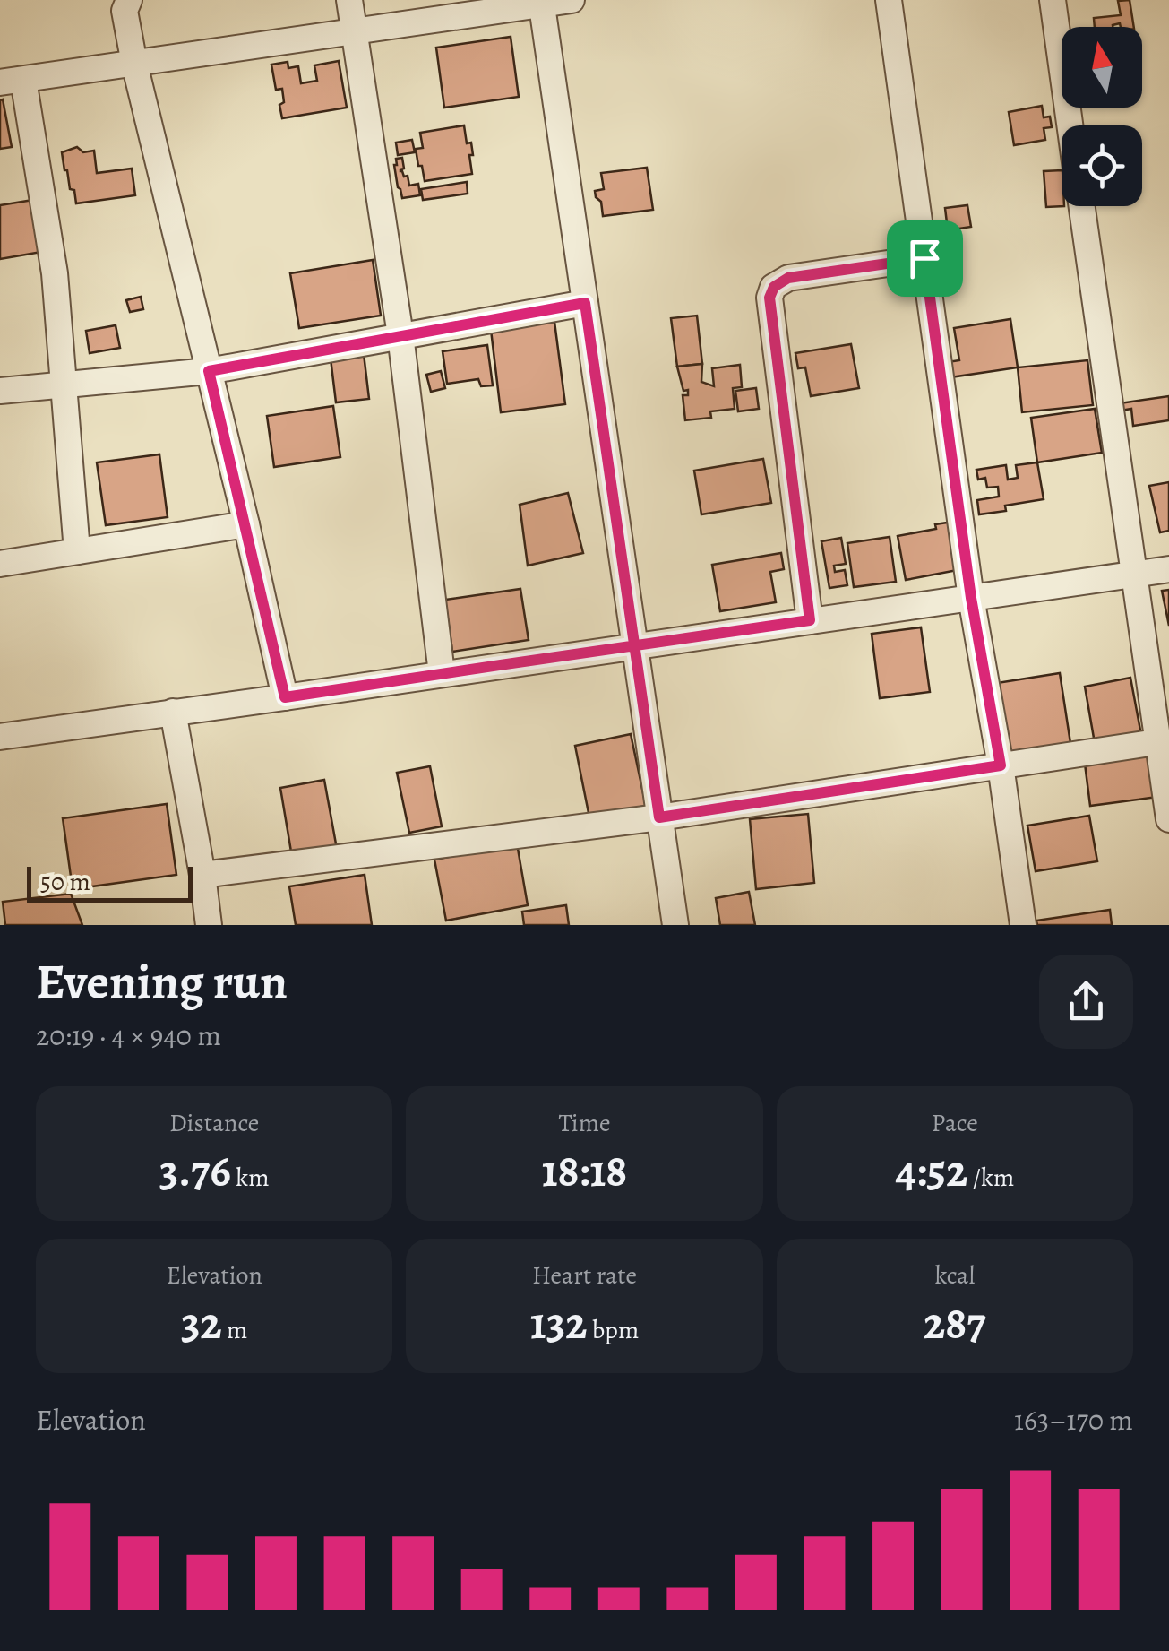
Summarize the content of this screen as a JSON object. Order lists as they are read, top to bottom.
{
  "scale_bar": "50 m",
  "north": "top",
  "page": {
    "scale": "50 m",
    "heading": ["Evening run", "20:19 · 4 × 940 m"],
    "stats": [
      ["Distance", "3.76 km"],
      ["Time", "18:18"],
      ["Pace", "4:52 /km"],
      ["Elevation", "32 m"],
      ["Heart rate", "132 bpm"],
      ["kcal", "287"]
    ],
    "chart": ["Elevation", "163–170 m"]
  }
}
